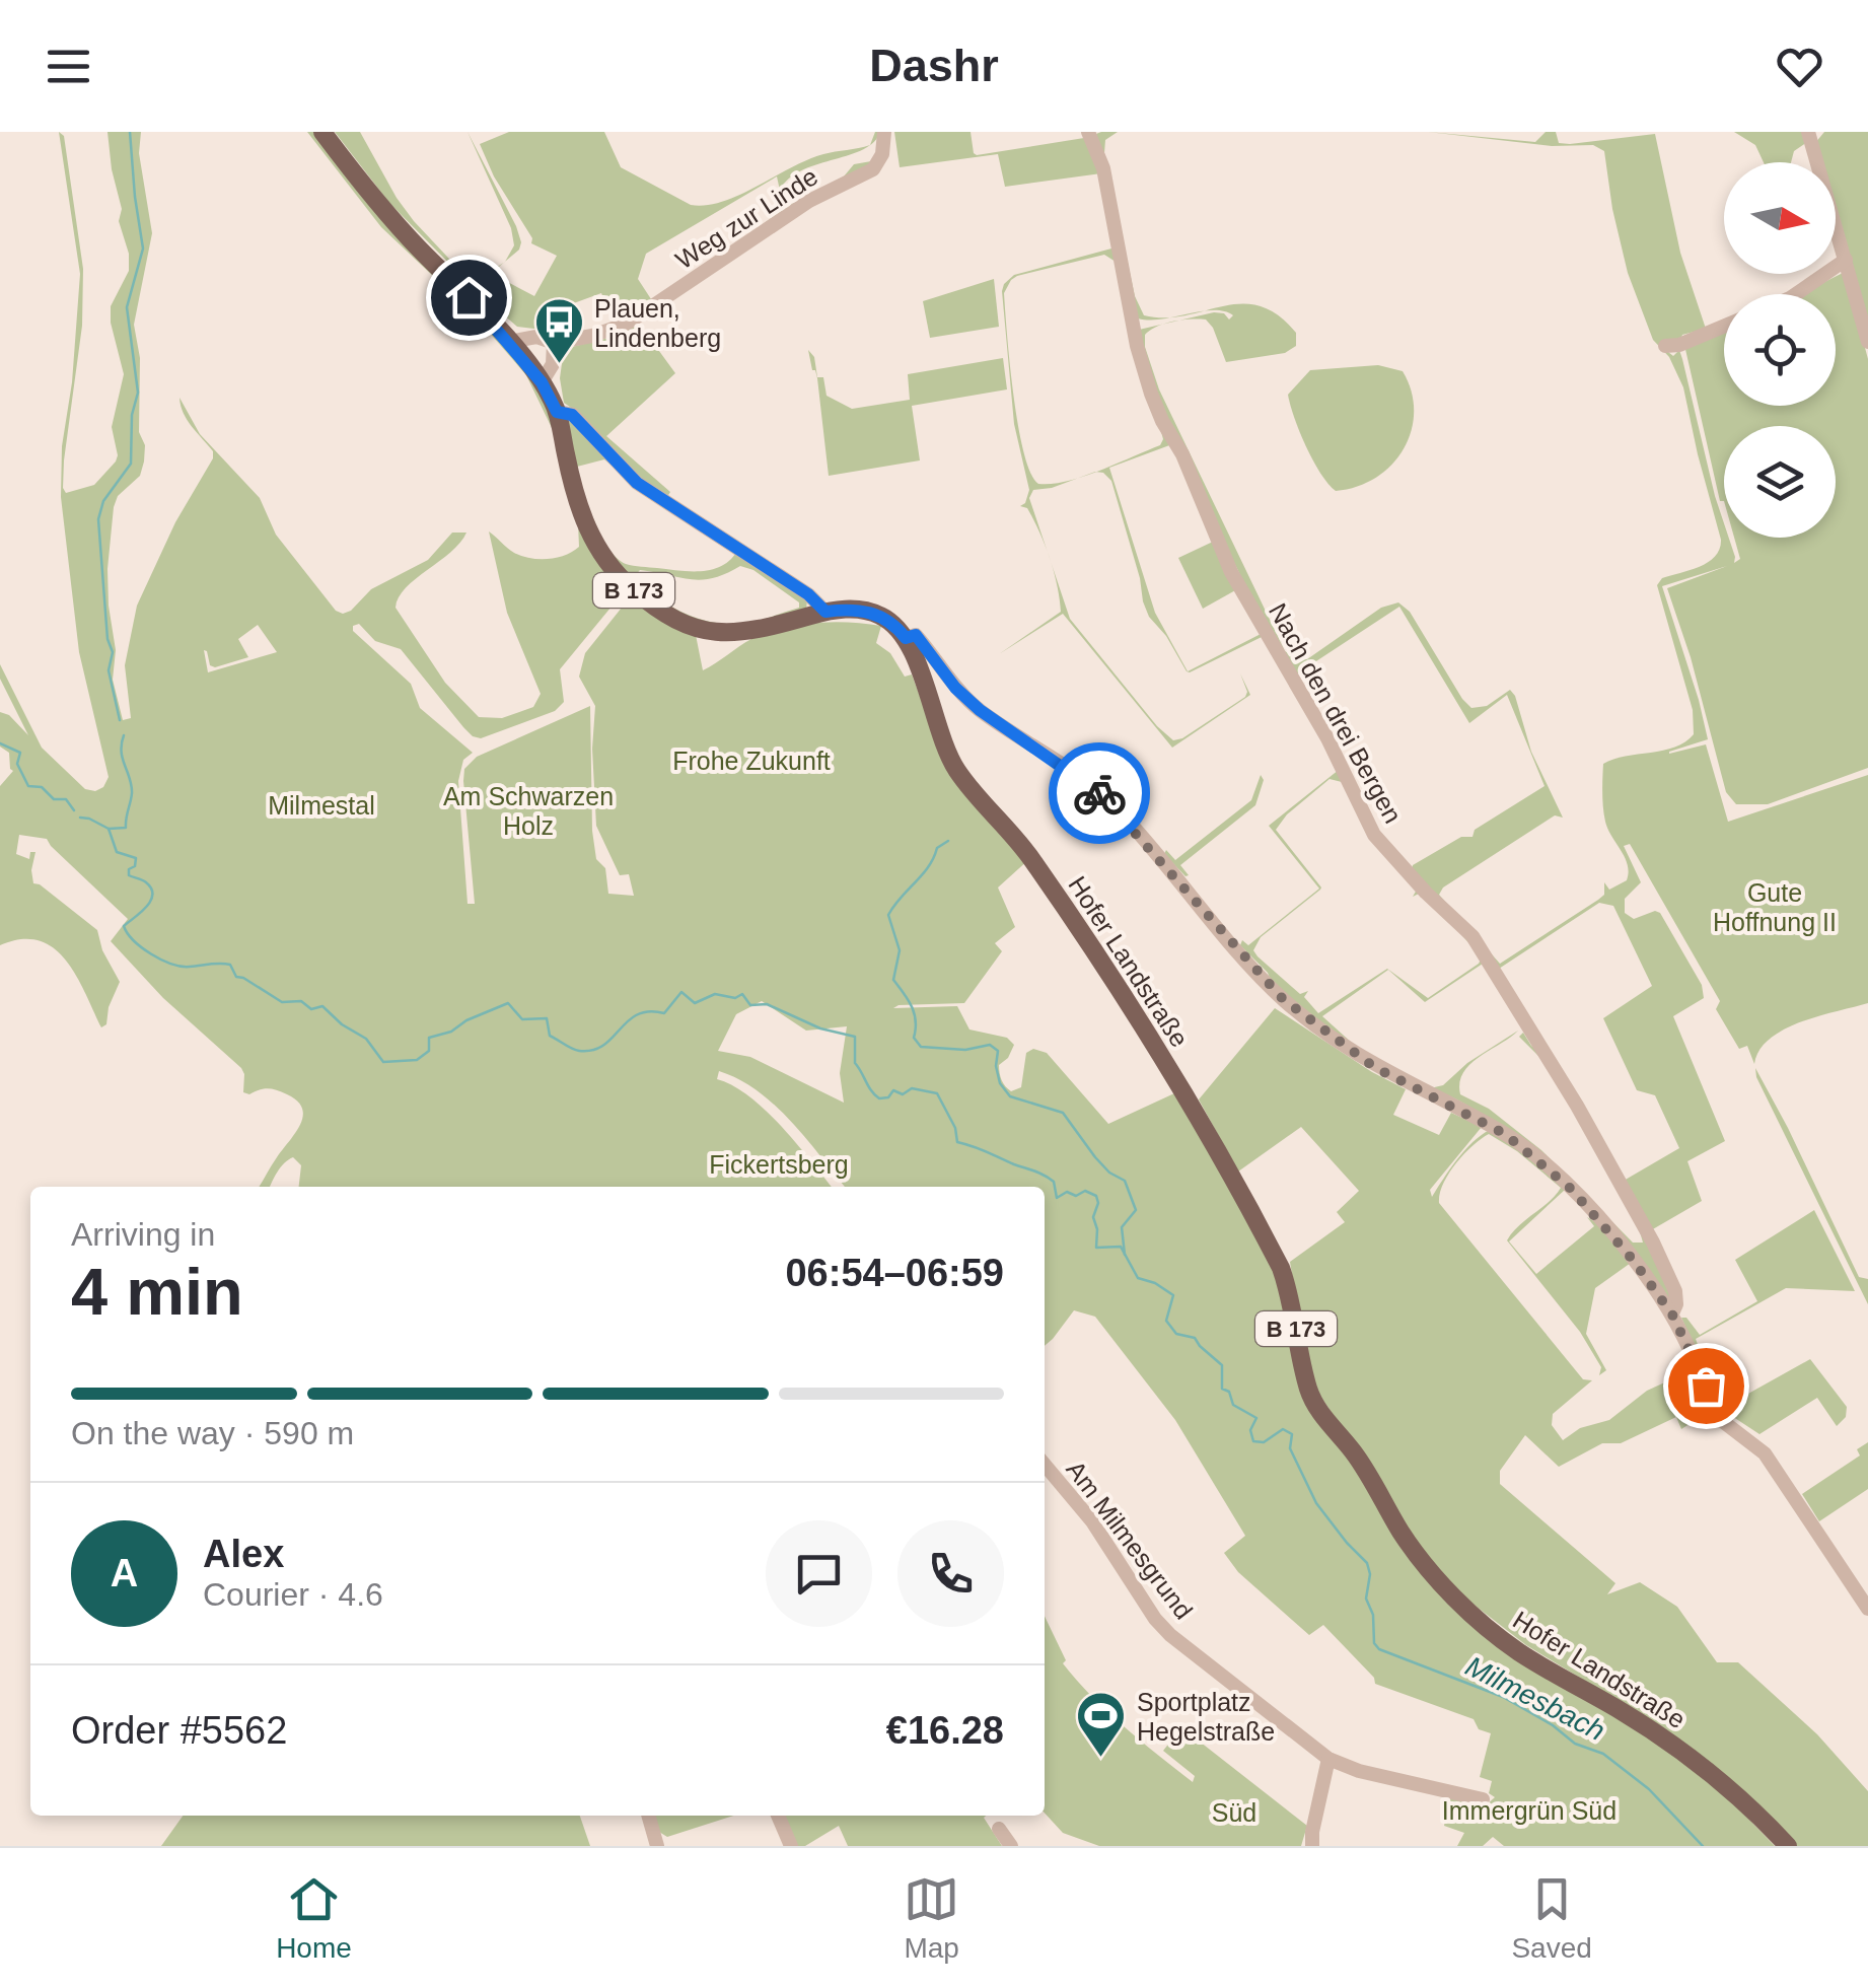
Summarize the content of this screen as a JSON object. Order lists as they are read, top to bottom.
{
  "streets": {
    "main road": ["B 173", "Hofer Landstraße"],
    "street": ["Weg zur Linde", "Nach den drei Bergen", "Am Milmesgrund"]
  },
  "crossings": [
    ["Weg zur Linde", "B 173"],
    ["B 173", "Hofer Landstraße"]
  ],
  "water": ["Milmesbach"],
  "parks": [
    "Frohe Zukunft",
    "Am Schwarzen Holz",
    "Milmestal",
    "Gute Hoffnung II",
    "Fickertsberg",
    "Immergrün Süd",
    "Süd"
  ],
  "places": {
    "bus stop": ["Plauen, Lindenberg"],
    "sports": ["Sportplatz Hegelstraße"]
  },
  "north": "right",
  "page": {
    "header": "Dashr",
    "heading": ["4 min", "Arriving in", "06:54–06:59"],
    "panel": [
      "Alex",
      "Courier · 4.6",
      "Order #5562",
      "€16.28"
    ],
    "bar": "On the way · 590 m",
    "round": "A",
    "tabs": ["Home", "Map", "Saved"]
  }
}
